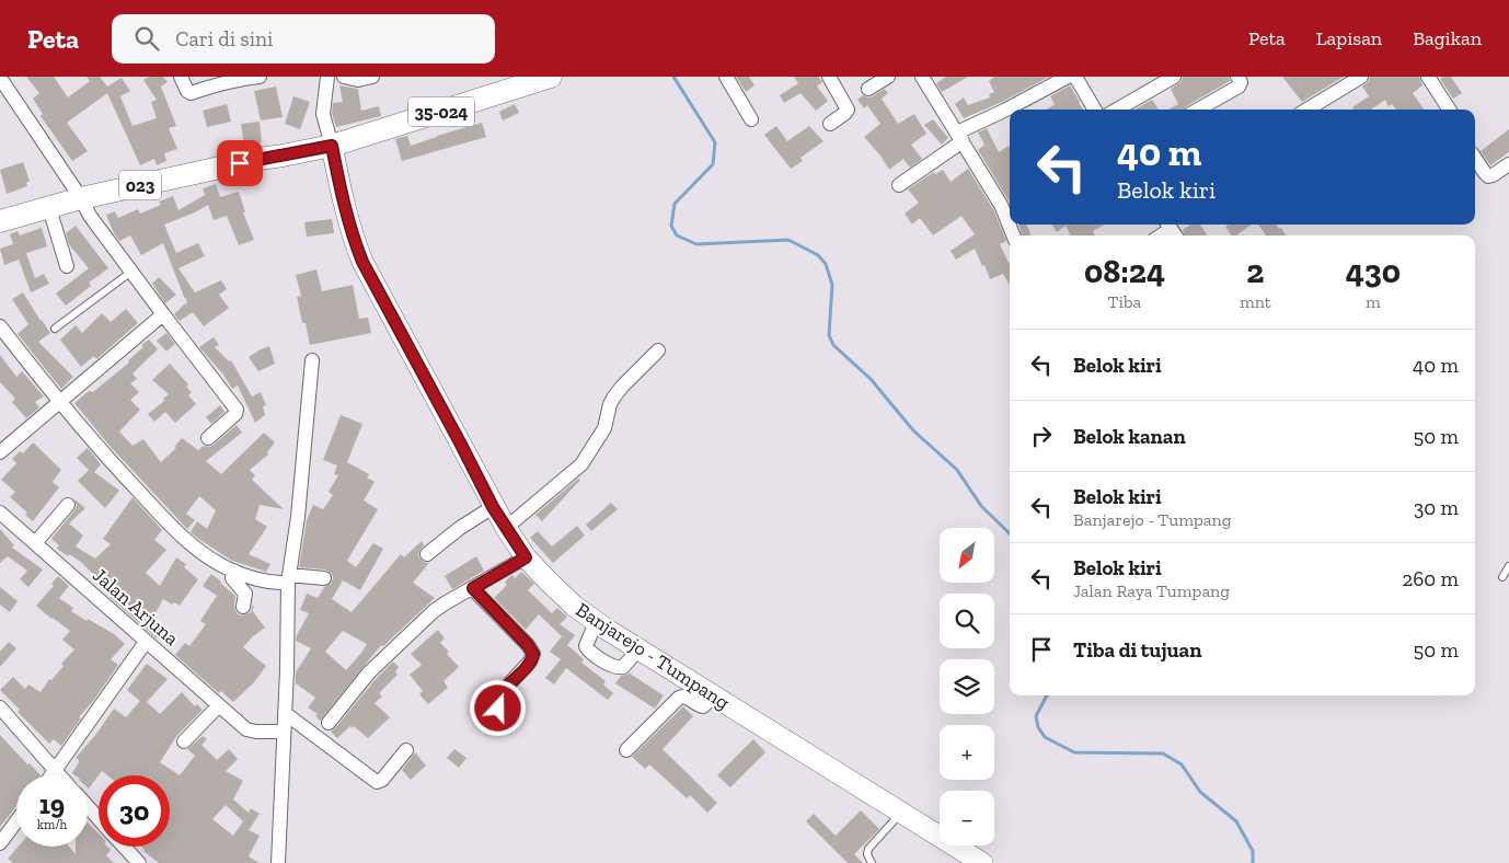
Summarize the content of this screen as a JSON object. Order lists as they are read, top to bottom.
{
  "streets": {
    "main road": ["35-024", "023", "Banjarejo - Tumpang"],
    "street": ["Jalan Arjuna"]
  },
  "crossings": [
    ["35-024", "023"],
    ["35-024", "Banjarejo - Tumpang"],
    ["023", "Banjarejo - Tumpang"]
  ],
  "north": "bottom left",
  "page": {
    "header": "Peta",
    "search": "Cari di sini",
    "nav": ["Peta", "Lapisan", "Bagikan"],
    "turn": ["40 m", "Belok kiri"],
    "eta": [
      "08:24",
      "Tiba",
      "2",
      "mnt",
      "430",
      "m"
    ],
    "list": [
      {
        "name": "Belok kiri",
        "value": "40 m"
      },
      {
        "name": "Belok kanan",
        "value": "50 m"
      },
      {
        "name": "Belok kiri",
        "note": "Banjarejo - Tumpang",
        "value": "30 m"
      },
      {
        "name": "Belok kiri",
        "note": "Jalan Raya Tumpang",
        "value": "260 m"
      },
      {
        "name": "Tiba di tujuan",
        "value": "50 m"
      }
    ],
    "map_buttons": ["+", "−"],
    "speed": "19 km/h",
    "limit": "30"
  }
}
